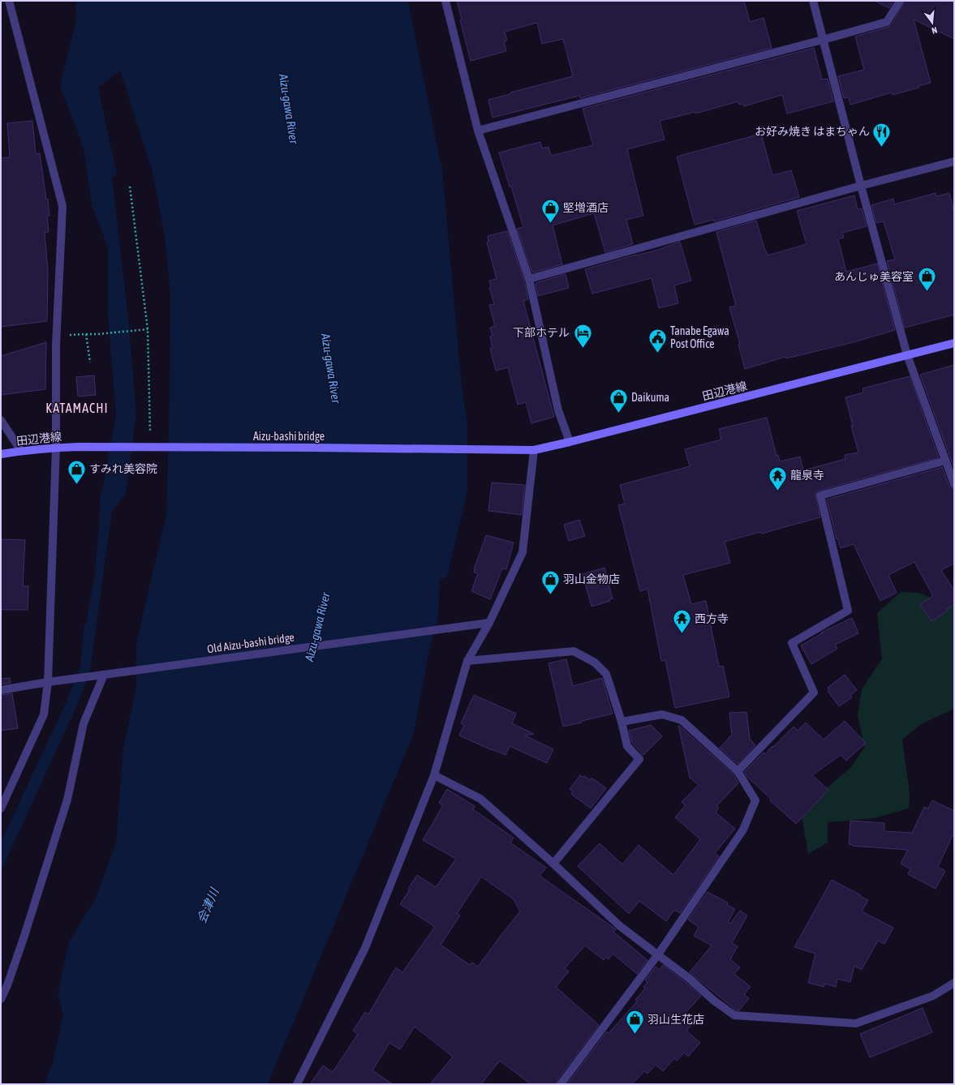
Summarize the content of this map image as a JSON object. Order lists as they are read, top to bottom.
{
  "streets": {
    "main road": ["田辺港線", "Aizu-bashi bridge"],
    "street": ["Old Aizu-bashi bridge"]
  },
  "crossings": [
    ["田辺港線", "Aizu-bashi bridge"]
  ],
  "districts": ["KATAMACHI"],
  "water": ["Aizu-gawa River", "会津川"],
  "places": {
    "restaurant": ["お好み焼き はまちゃん"],
    "shop": [
      "堅増酒店",
      "あんじゅ美容室",
      "Daikuma",
      "すみれ美容院",
      "羽山金物店",
      "羽山生花店"
    ],
    "hotel": ["下部ホテル"],
    "public building": ["Tanabe Egawa Post Office"],
    "temple": ["龍泉寺", "西方寺"]
  },
  "north": "bottom"
}
